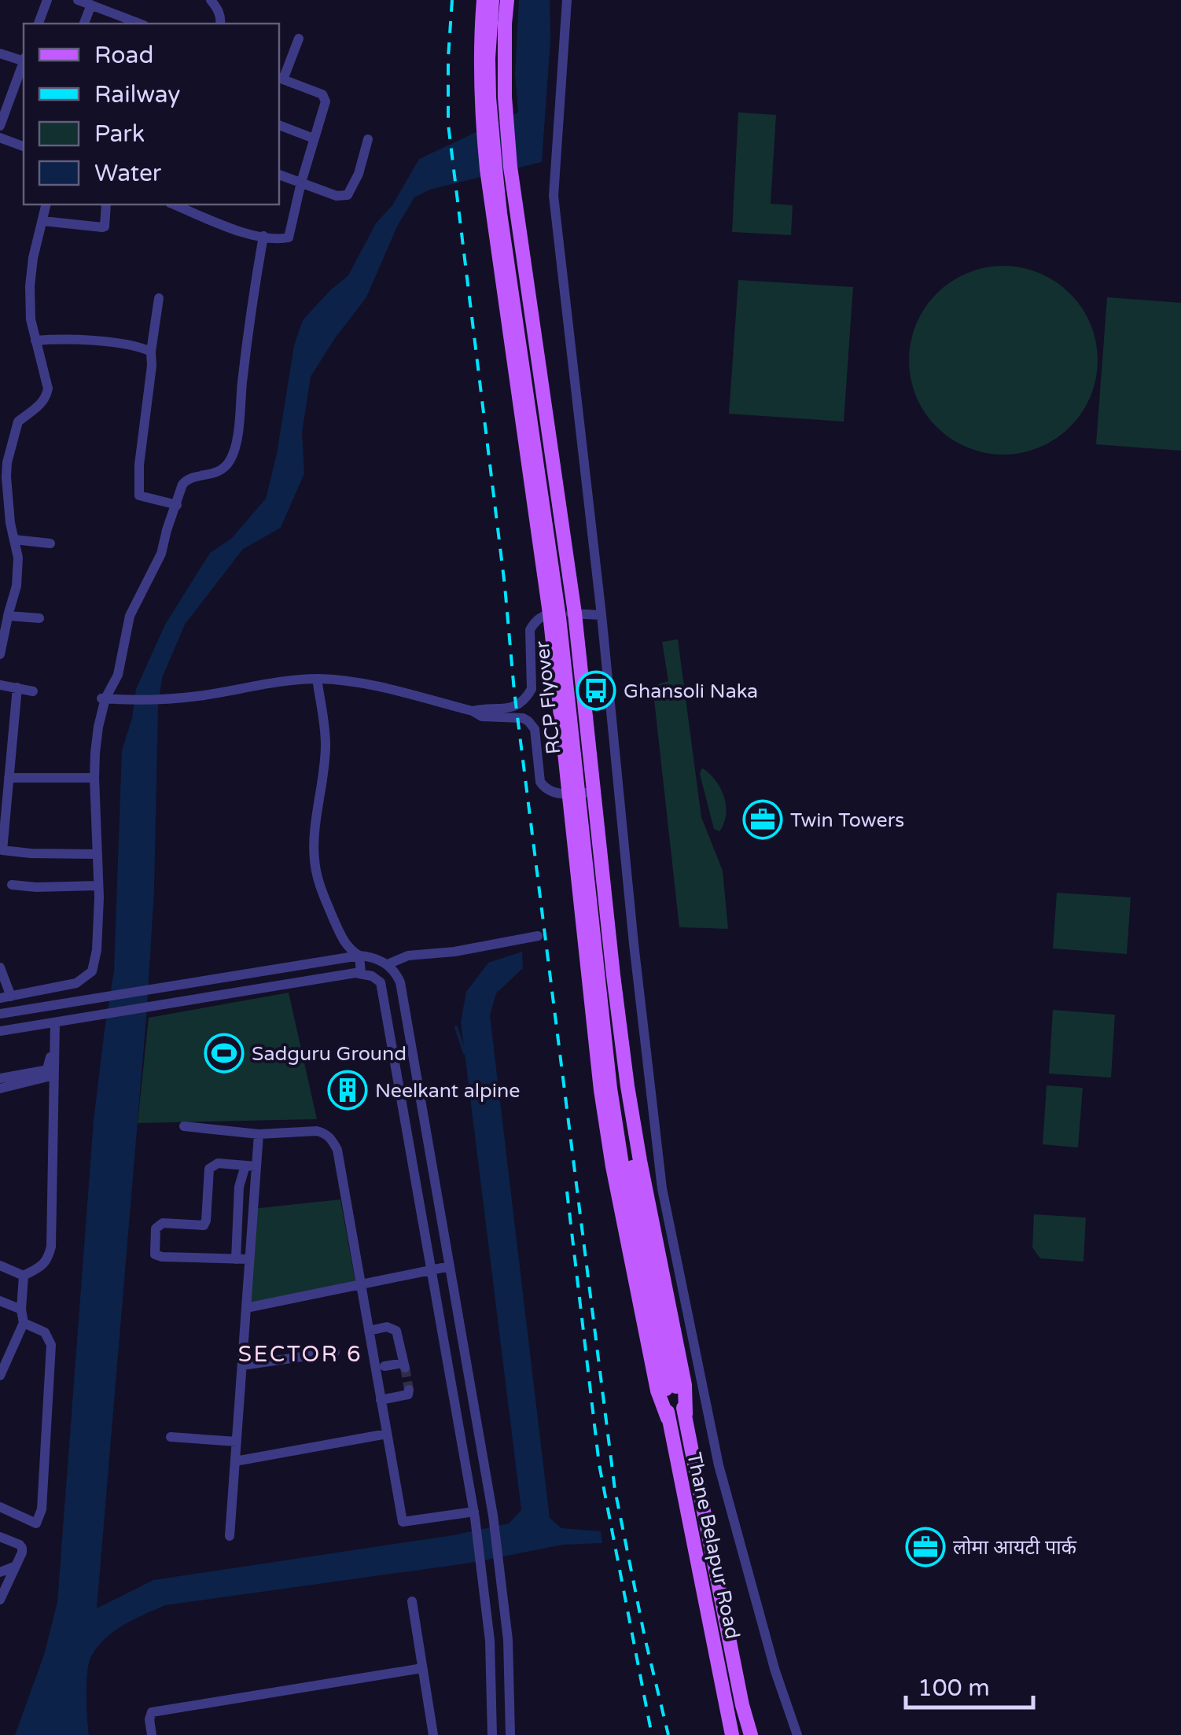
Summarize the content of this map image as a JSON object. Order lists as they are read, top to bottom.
{
  "streets": {
    "main road": ["RCP Flyover", "Thane Belapur Road"]
  },
  "crossings": [
    ["RCP Flyover", "Thane Belapur Road"]
  ],
  "districts": ["SECTOR 6"],
  "places": {
    "bus stop": ["Ghansoli Naka"],
    "office": ["Twin Towers", "लोमा आयटी पार्क"],
    "sports": ["Sadguru Ground"],
    "building": ["Neelkant alpine"]
  },
  "legend": [
    "Road",
    "Railway",
    "Park",
    "Water"
  ],
  "scale_bar": "100 m"
}
